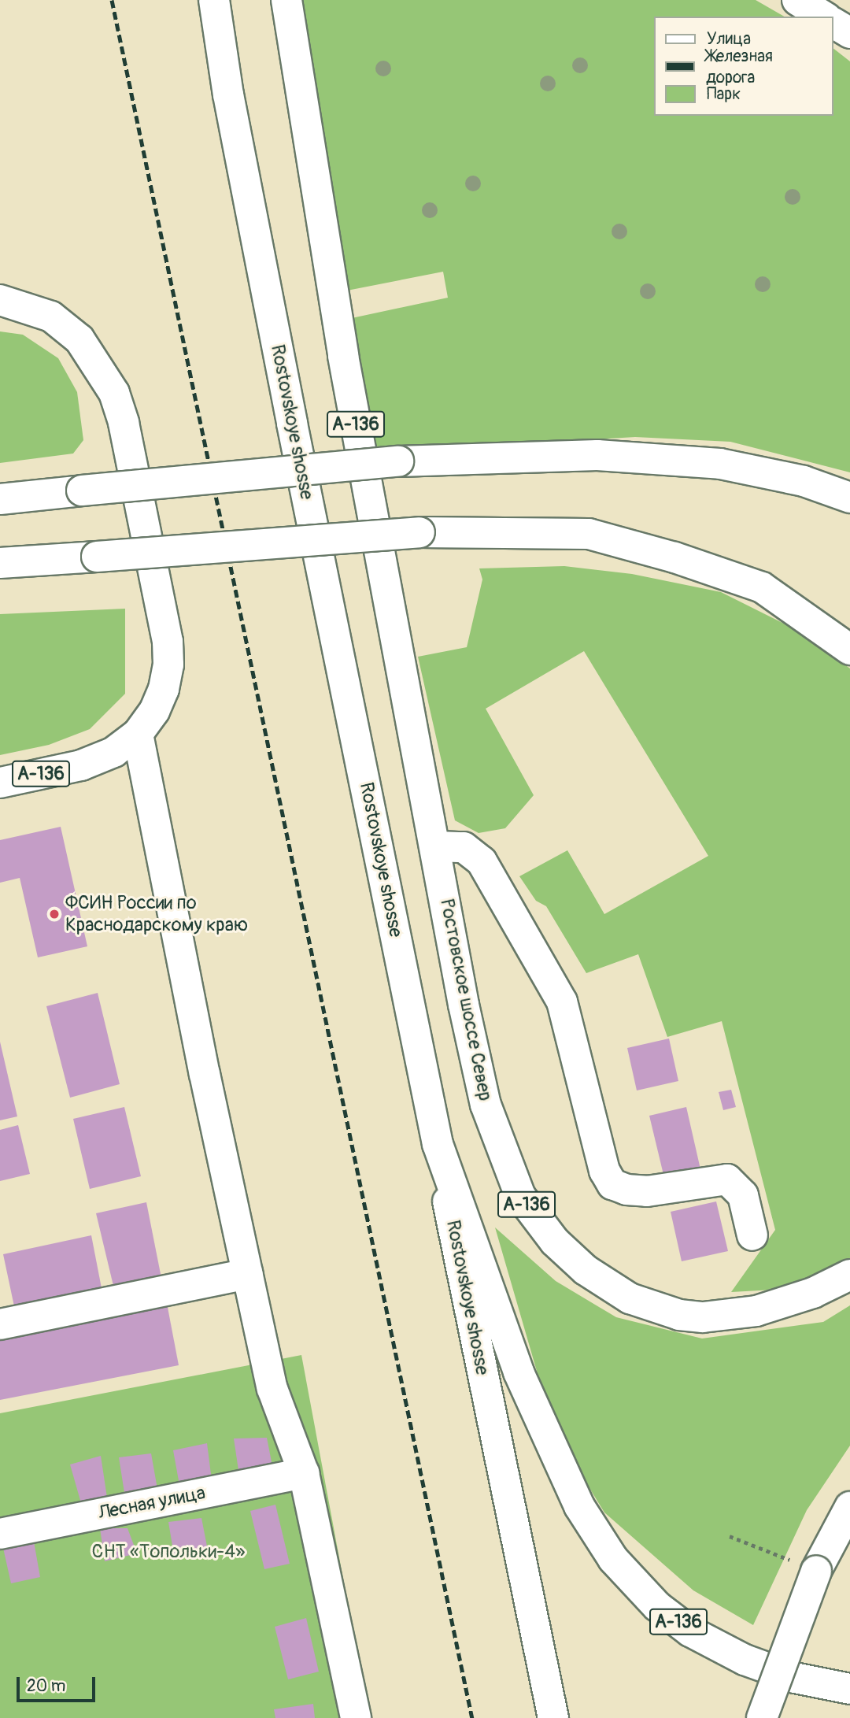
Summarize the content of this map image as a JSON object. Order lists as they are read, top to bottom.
{
  "streets": {
    "main road": [
      "Rostovskoye shosse",
      "А-136",
      "Ростовское шоссе Север",
      "Лесная улица"
    ]
  },
  "crossings": [
    ["Rostovskoye shosse", "А-136"],
    ["А-136", "Ростовское шоссе Север"]
  ],
  "parks": ["СНТ «Топольки-4»"],
  "places": ["ФСИН России по Краснодарскому краю"],
  "legend": ["Улица", "Железная дорога", "Парк"],
  "scale_bar": "20 m"
}
